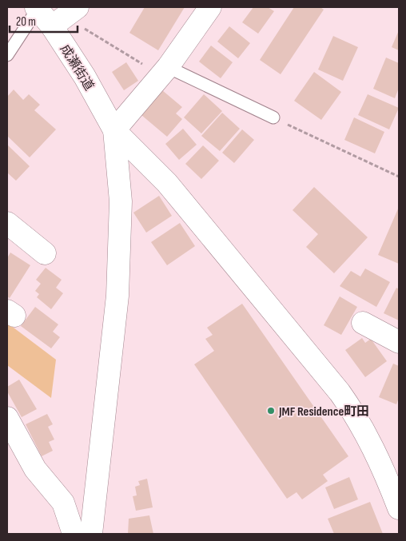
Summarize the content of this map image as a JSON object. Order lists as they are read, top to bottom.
{
  "streets": {
    "street": ["成瀬街道"]
  },
  "places": ["JMF Residence町田"],
  "scale_bar": "20 m"
}
